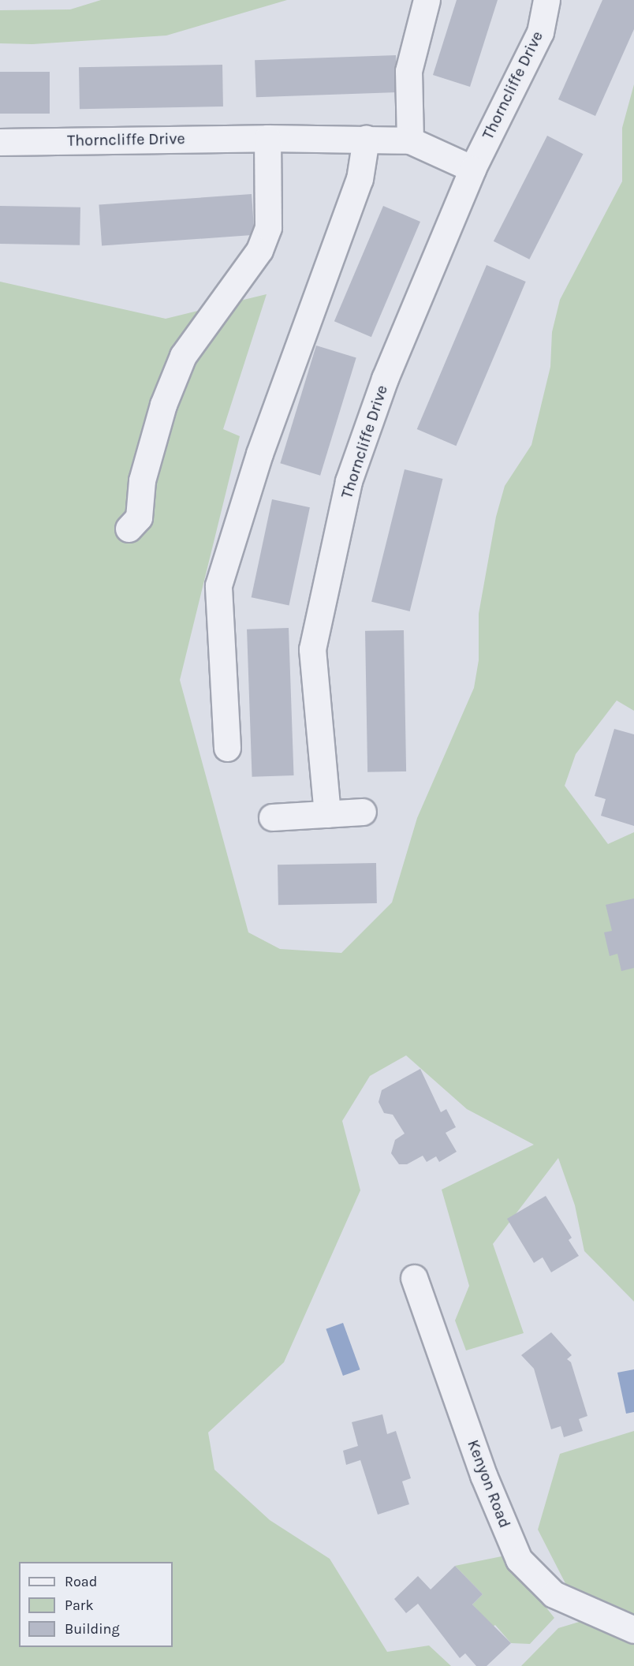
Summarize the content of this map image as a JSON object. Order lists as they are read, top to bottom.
{
  "streets": {
    "street": ["Thorncliffe Drive", "Kenyon Road"]
  },
  "legend": ["Road", "Park", "Building"]
}
